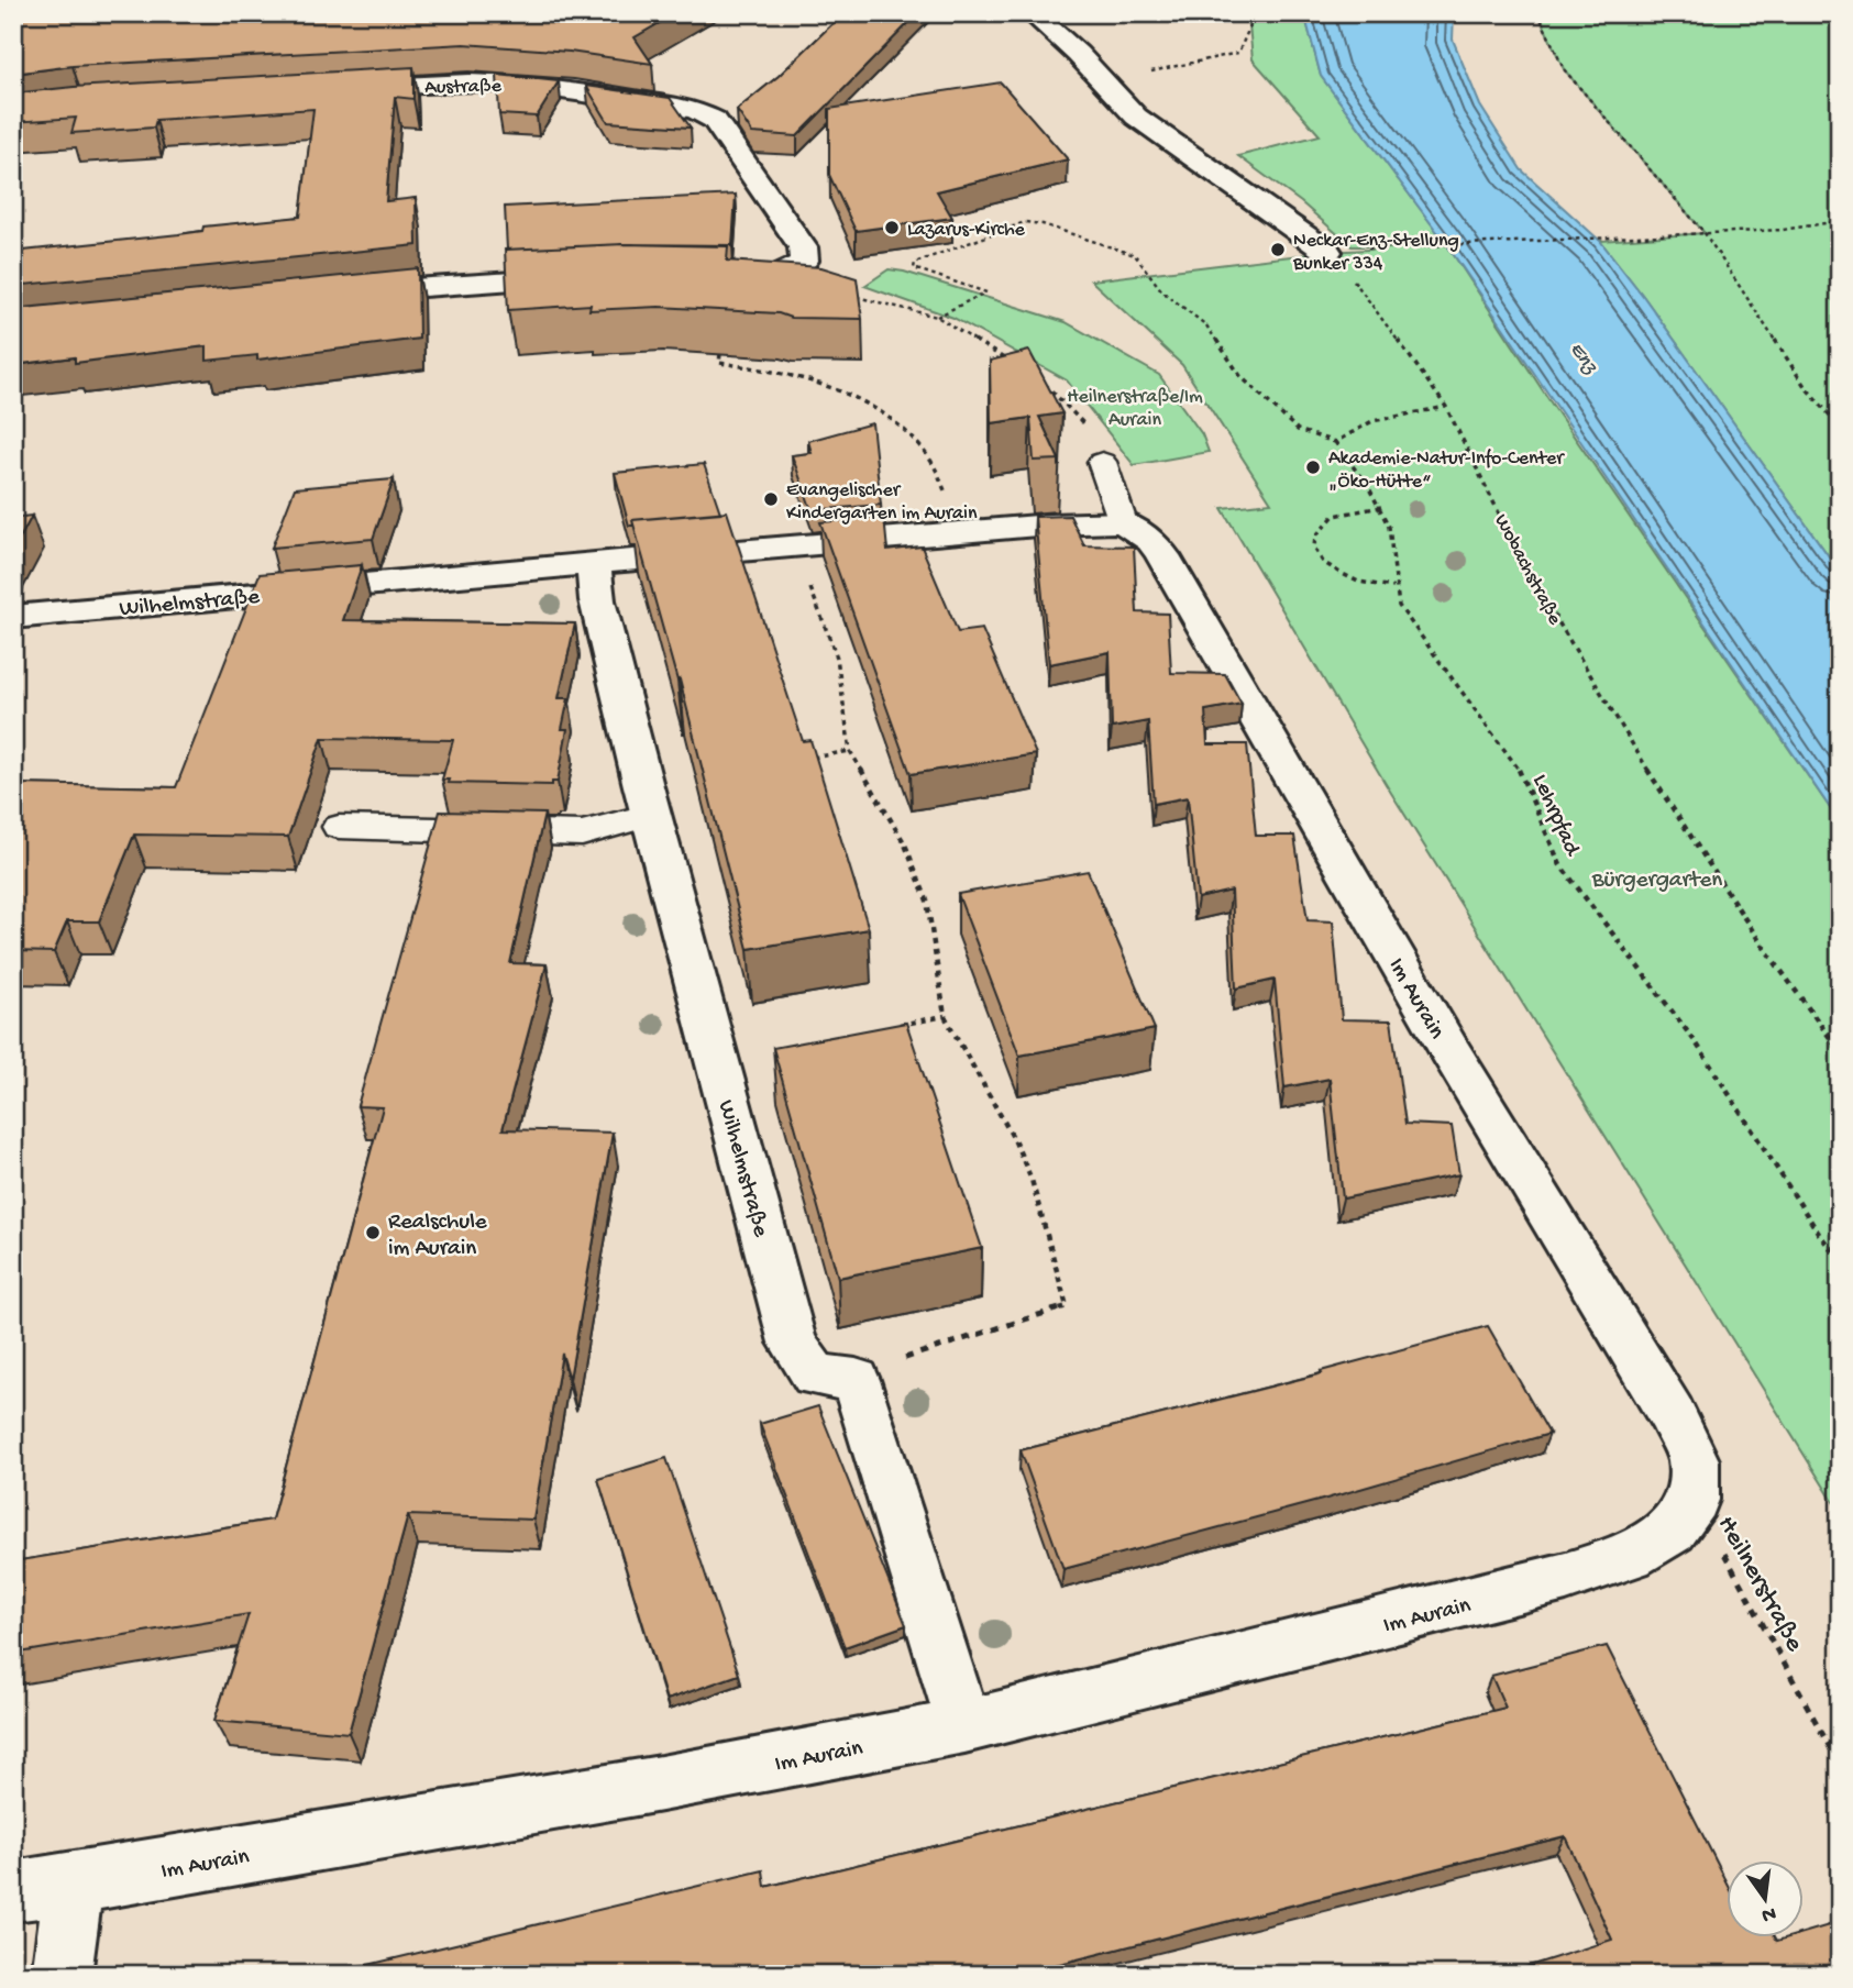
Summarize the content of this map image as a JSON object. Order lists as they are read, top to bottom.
{
  "streets": {
    "street": ["Austraße", "Wilhelmstraße", "Im Aurain"],
    "path": ["Wobachstraße", "Lehrpfad", "Heilnerstraße"]
  },
  "crossings": [
    ["Wilhelmstraße", "Im Aurain"],
    ["Im Aurain", "Heilnerstraße"]
  ],
  "water": ["Enz"],
  "parks": ["Heilnerstraße/Im Aurain", "Bürgergarten"],
  "places": [
    "Lazarus-Kirche",
    "Neckar-Enz-Stellung Bunker 334",
    "Akademie-Natur-Info-Center „Öko-Hütte“",
    "Evangelischer Kindergarten im Aurain",
    "Realschule im Aurain"
  ],
  "north": "bottom"
}
